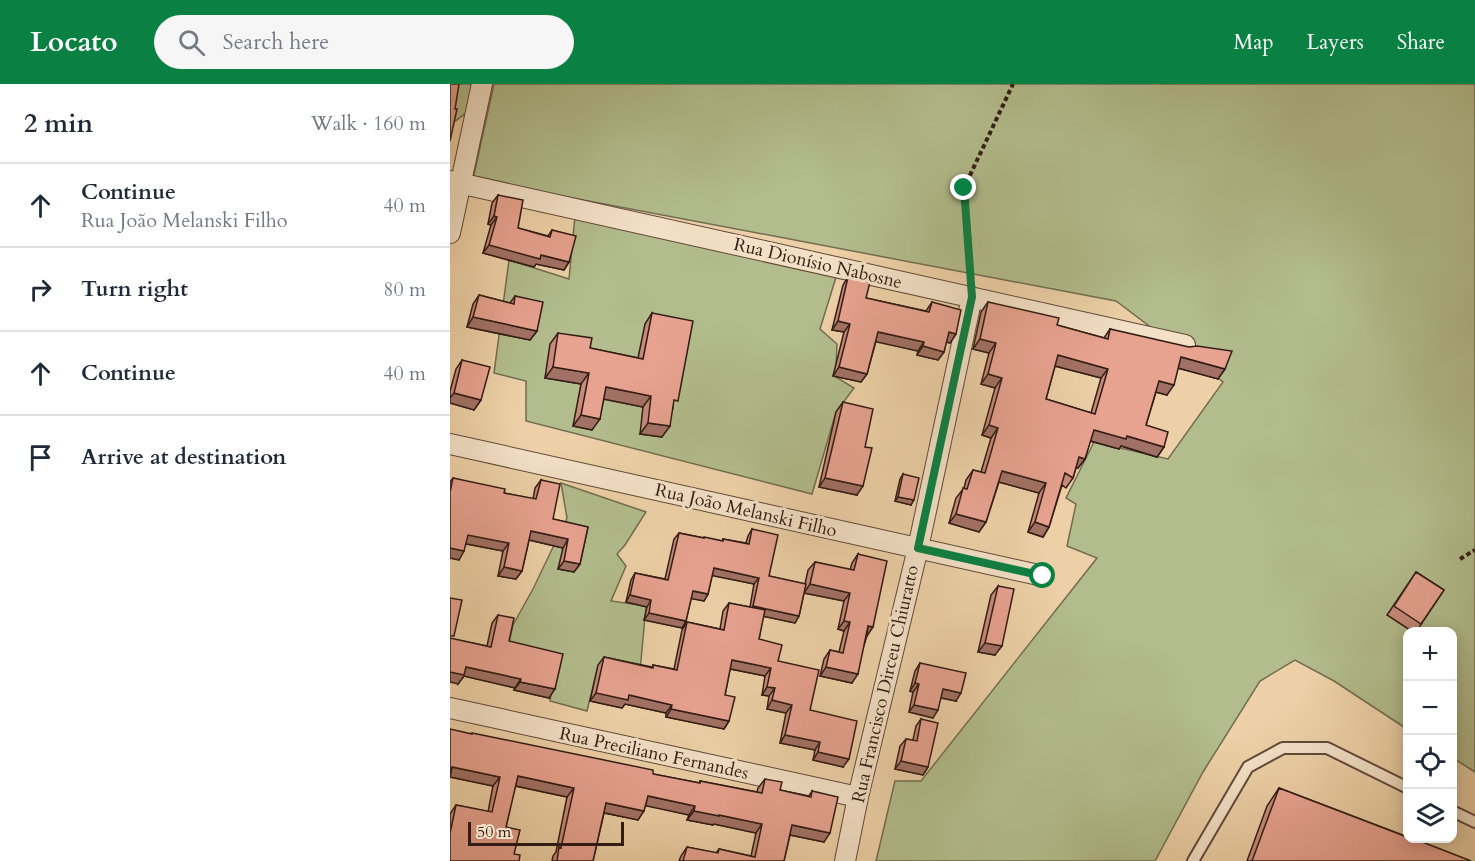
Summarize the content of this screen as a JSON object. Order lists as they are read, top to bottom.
{
  "streets": {
    "street": [
      "Rua Dionísio Nabosne",
      "Rua João Melanski Filho",
      "Rua Francisco Dirceu Chiuratto",
      "Rua Preciliano Fernandes"
    ]
  },
  "crossings": [
    ["Rua Dionísio Nabosne", "Rua Francisco Dirceu Chiuratto"],
    ["Rua João Melanski Filho", "Rua Francisco Dirceu Chiuratto"],
    ["Rua Francisco Dirceu Chiuratto", "Rua Preciliano Fernandes"]
  ],
  "scale_bar": "50 m",
  "page": {
    "header": "Locato",
    "search": "Search here",
    "nav": ["Map", "Layers", "Share"],
    "heading": ["2 min", "Walk · 160 m"],
    "list": [
      ["Continue", "Rua João Melanski Filho", "40 m"],
      ["Turn right", "80 m"],
      ["Continue", "40 m"],
      "Arrive at destination"
    ],
    "map_buttons": ["+", "−"],
    "scale": "50 m"
  }
}
